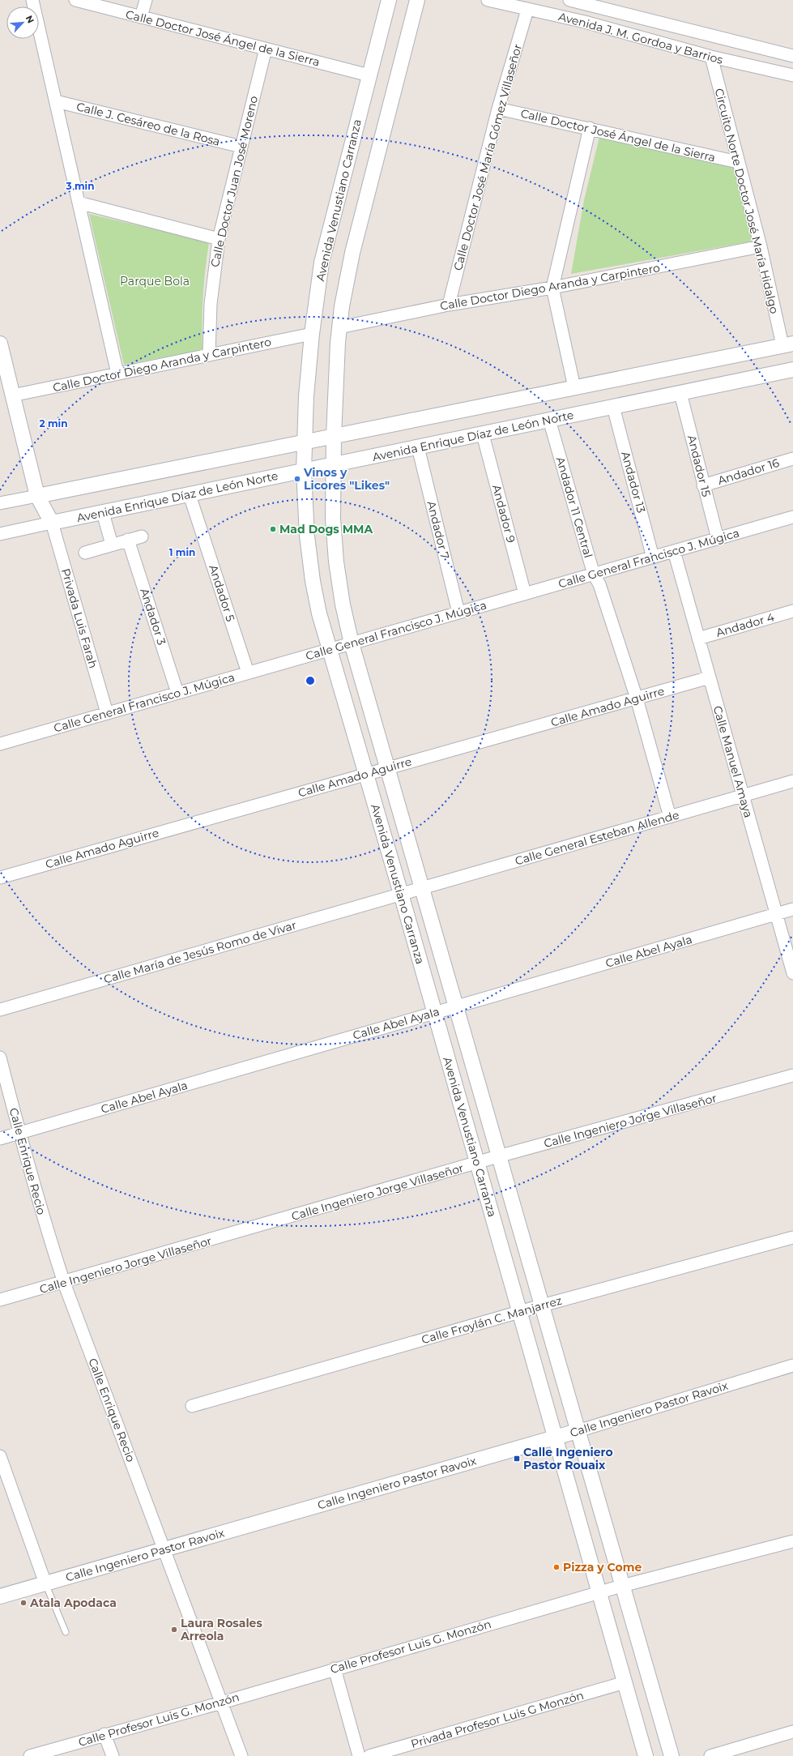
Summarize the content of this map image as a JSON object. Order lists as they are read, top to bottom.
{
  "streets": {
    "street": [
      "Calle Doctor José Ángel de la Sierra",
      "Avenida J. M. Gordoa y Barrios",
      "Calle J. Cesáreo de la Rosa",
      "Calle Doctor José María Gómez Villaseñor",
      "Calle Doctor Juan José Moreno",
      "Avenida Venustiano Carranza",
      "Circuito Norte Doctor José María Hidalgo",
      "Calle Doctor Diego Aranda y Carpintero",
      "Avenida Enrique Díaz de León Norte",
      "Andador 15",
      "Andador 16",
      "Andador 13",
      "Andador 11 Central",
      "Andador 9",
      "Andador 7",
      "Calle General Francisco J. Múgica",
      "Andador 5",
      "Andador 3",
      "Privada Luis Farah",
      "Andador 4",
      "Calle Amado Aguirre",
      "Calle Manuel Amaya",
      "Calle General Esteban Allende",
      "Calle Abel Ayala",
      "Calle María de Jesús Romo de Vivar",
      "Calle Ingeniero Jorge Villaseñor",
      "Calle Enrique Recio",
      "Calle Froylán C. Manjarrez",
      "Calle Ingeniero Pastor Ravoix",
      "Calle Profesor Luis G. Monzón",
      "Privada Profesor Luis G Monzón"
    ]
  },
  "crossings": [
    ["Calle Doctor José Ángel de la Sierra", "Calle Doctor José María Gómez Villaseñor"],
    ["Calle Doctor José Ángel de la Sierra", "Calle Doctor Juan José Moreno"],
    ["Calle Doctor José Ángel de la Sierra", "Avenida Venustiano Carranza"],
    ["Calle Doctor José Ángel de la Sierra", "Circuito Norte Doctor José María Hidalgo"],
    ["Avenida J. M. Gordoa y Barrios", "Calle Doctor José María Gómez Villaseñor"],
    ["Avenida J. M. Gordoa y Barrios", "Circuito Norte Doctor José María Hidalgo"],
    ["Calle J. Cesáreo de la Rosa", "Calle Doctor Juan José Moreno"],
    ["Calle Doctor José María Gómez Villaseñor", "Calle Doctor Diego Aranda y Carpintero"],
    ["Calle Doctor Juan José Moreno", "Calle Doctor Diego Aranda y Carpintero"],
    ["Avenida Venustiano Carranza", "Calle Doctor Diego Aranda y Carpintero"],
    ["Avenida Venustiano Carranza", "Avenida Enrique Díaz de León Norte"],
    ["Avenida Venustiano Carranza", "Calle General Francisco J. Múgica"],
    ["Avenida Venustiano Carranza", "Calle Amado Aguirre"],
    ["Avenida Venustiano Carranza", "Calle General Esteban Allende"],
    ["Avenida Venustiano Carranza", "Calle Abel Ayala"],
    ["Avenida Venustiano Carranza", "Calle María de Jesús Romo de Vivar"],
    ["Avenida Venustiano Carranza", "Calle Ingeniero Jorge Villaseñor"],
    ["Avenida Venustiano Carranza", "Calle Froylán C. Manjarrez"],
    ["Avenida Venustiano Carranza", "Calle Ingeniero Pastor Ravoix"],
    ["Avenida Venustiano Carranza", "Calle Profesor Luis G. Monzón"],
    ["Avenida Venustiano Carranza", "Privada Profesor Luis G Monzón"],
    ["Circuito Norte Doctor José María Hidalgo", "Calle Doctor Diego Aranda y Carpintero"],
    ["Avenida Enrique Díaz de León Norte", "Andador 15"],
    ["Avenida Enrique Díaz de León Norte", "Andador 13"],
    ["Avenida Enrique Díaz de León Norte", "Andador 11 Central"],
    ["Avenida Enrique Díaz de León Norte", "Andador 9"],
    ["Avenida Enrique Díaz de León Norte", "Andador 7"],
    ["Avenida Enrique Díaz de León Norte", "Andador 5"],
    ["Avenida Enrique Díaz de León Norte", "Privada Luis Farah"],
    ["Andador 15", "Andador 16"],
    ["Andador 15", "Calle General Francisco J. Múgica"],
    ["Andador 13", "Calle General Francisco J. Múgica"],
    ["Andador 11 Central", "Calle General Francisco J. Múgica"],
    ["Andador 11 Central", "Calle Amado Aguirre"],
    ["Andador 11 Central", "Calle General Esteban Allende"],
    ["Andador 9", "Calle General Francisco J. Múgica"],
    ["Andador 7", "Calle General Francisco J. Múgica"],
    ["Calle General Francisco J. Múgica", "Andador 5"],
    ["Calle General Francisco J. Múgica", "Andador 3"],
    ["Calle General Francisco J. Múgica", "Privada Luis Farah"],
    ["Calle General Francisco J. Múgica", "Calle Manuel Amaya"],
    ["Andador 4", "Calle Manuel Amaya"],
    ["Calle Amado Aguirre", "Calle Manuel Amaya"],
    ["Calle Manuel Amaya", "Calle General Esteban Allende"],
    ["Calle Manuel Amaya", "Calle Abel Ayala"],
    ["Calle General Esteban Allende", "Calle María de Jesús Romo de Vivar"],
    ["Calle Abel Ayala", "Calle Enrique Recio"],
    ["Calle Ingeniero Jorge Villaseñor", "Calle Enrique Recio"],
    ["Calle Enrique Recio", "Calle Ingeniero Pastor Ravoix"],
    ["Calle Enrique Recio", "Calle Profesor Luis G. Monzón"]
  ],
  "parks": ["Parque Bola"],
  "places": {
    "other": [
      "Vinos y Licores \"Likes\"",
      "Mad Dogs MMA",
      "Pizza y Come",
      "Atala Apodaca",
      "Laura Rosales Arreola"
    ],
    "transit": ["Calle Ingeniero Pastor Rouaix"]
  },
  "north": "top right",
  "rings": ["3 min", "2 min", "1 min"]
}
